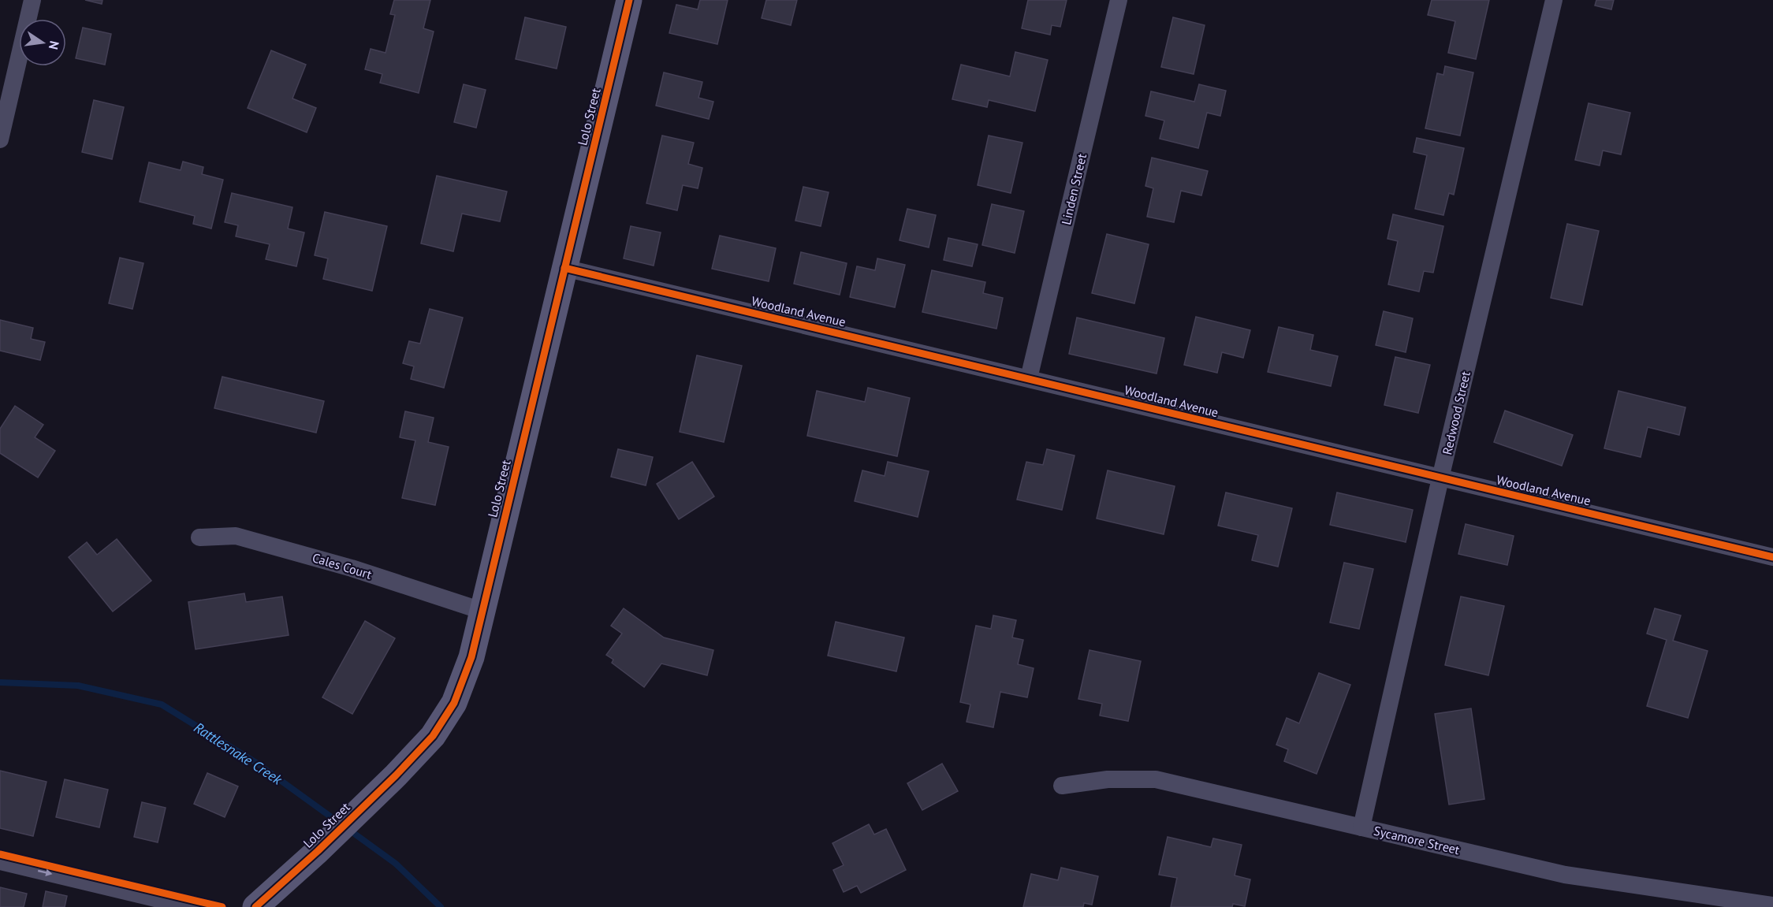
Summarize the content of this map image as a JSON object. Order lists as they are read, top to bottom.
{
  "streets": {
    "street": [
      "Lolo Street",
      "Linden Street",
      "Woodland Avenue",
      "Redwood Street",
      "Cales Court",
      "Sycamore Street"
    ]
  },
  "crossings": [
    ["Lolo Street", "Woodland Avenue"],
    ["Lolo Street", "Cales Court"],
    ["Linden Street", "Woodland Avenue"],
    ["Woodland Avenue", "Redwood Street"],
    ["Redwood Street", "Sycamore Street"]
  ],
  "water": ["Rattlesnake Creek"],
  "north": "right"
}
